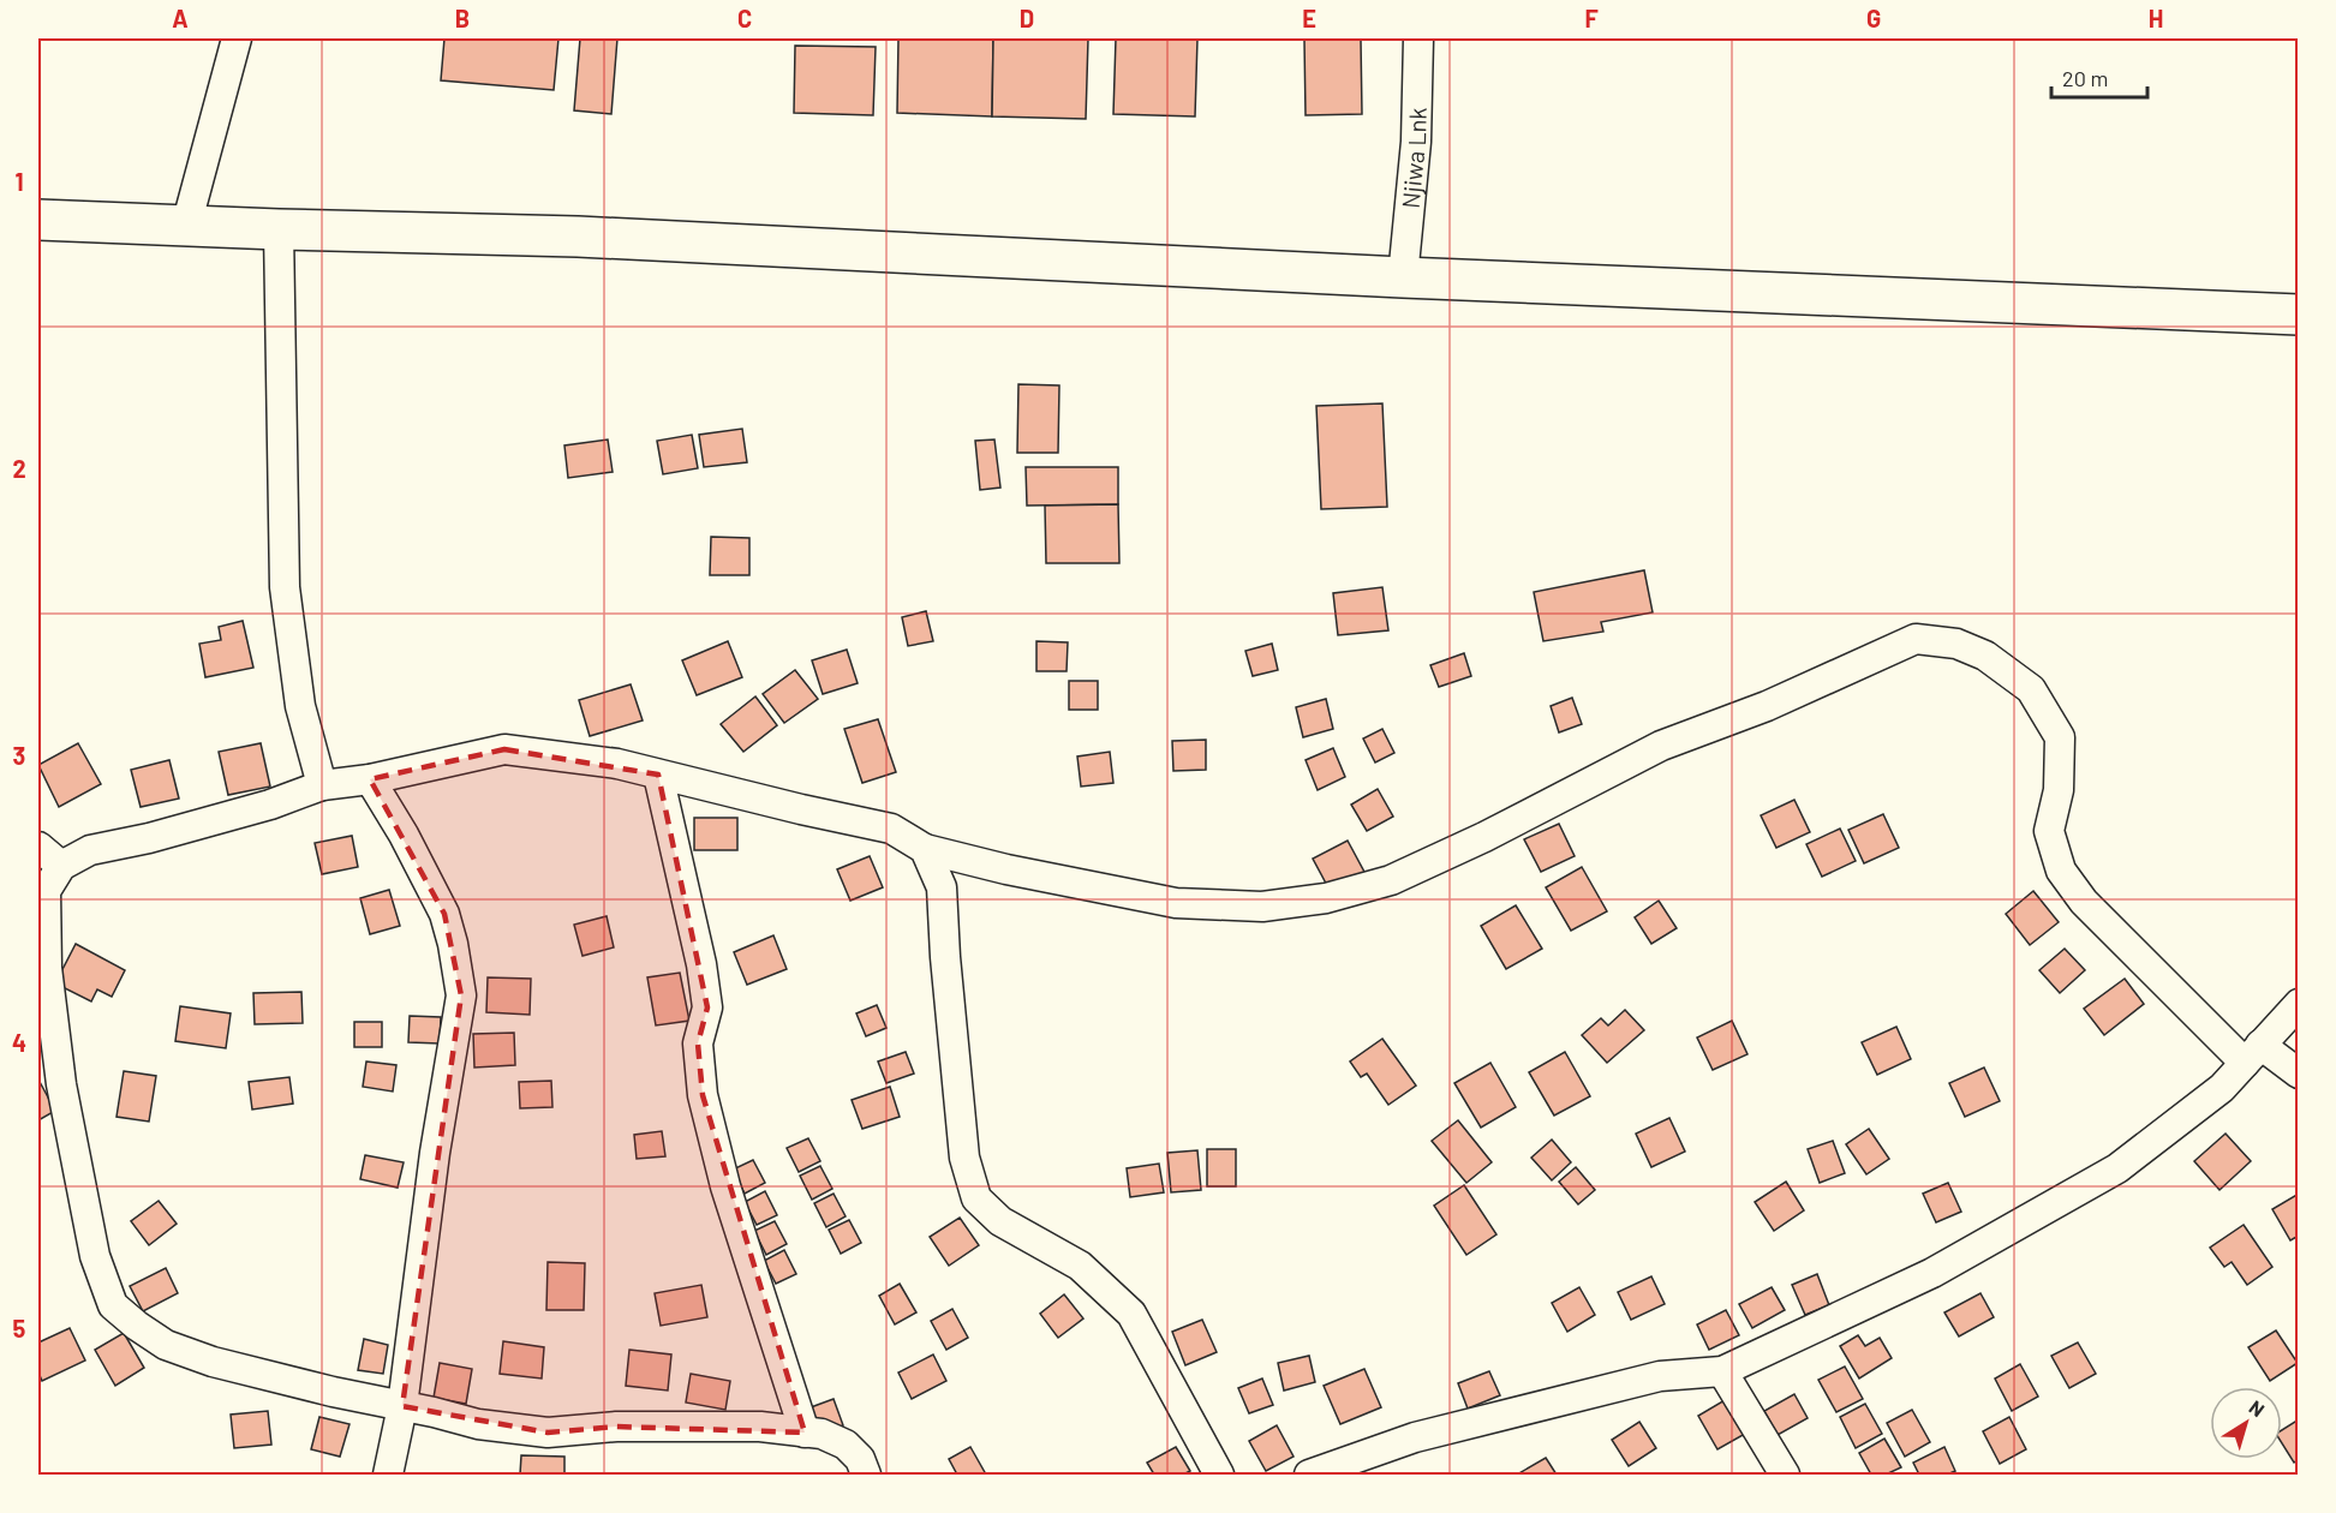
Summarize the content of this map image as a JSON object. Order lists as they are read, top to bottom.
{
  "streets": {
    "street": ["Njiwa Lnk"]
  },
  "scale_bar": "20 m",
  "north": "top right",
  "grid": {
    "columns": [
      "A",
      "B",
      "C",
      "D",
      "E",
      "F",
      "G",
      "H"
    ],
    "rows": [
      "1",
      "2",
      "3",
      "4",
      "5"
    ]
  }
}
